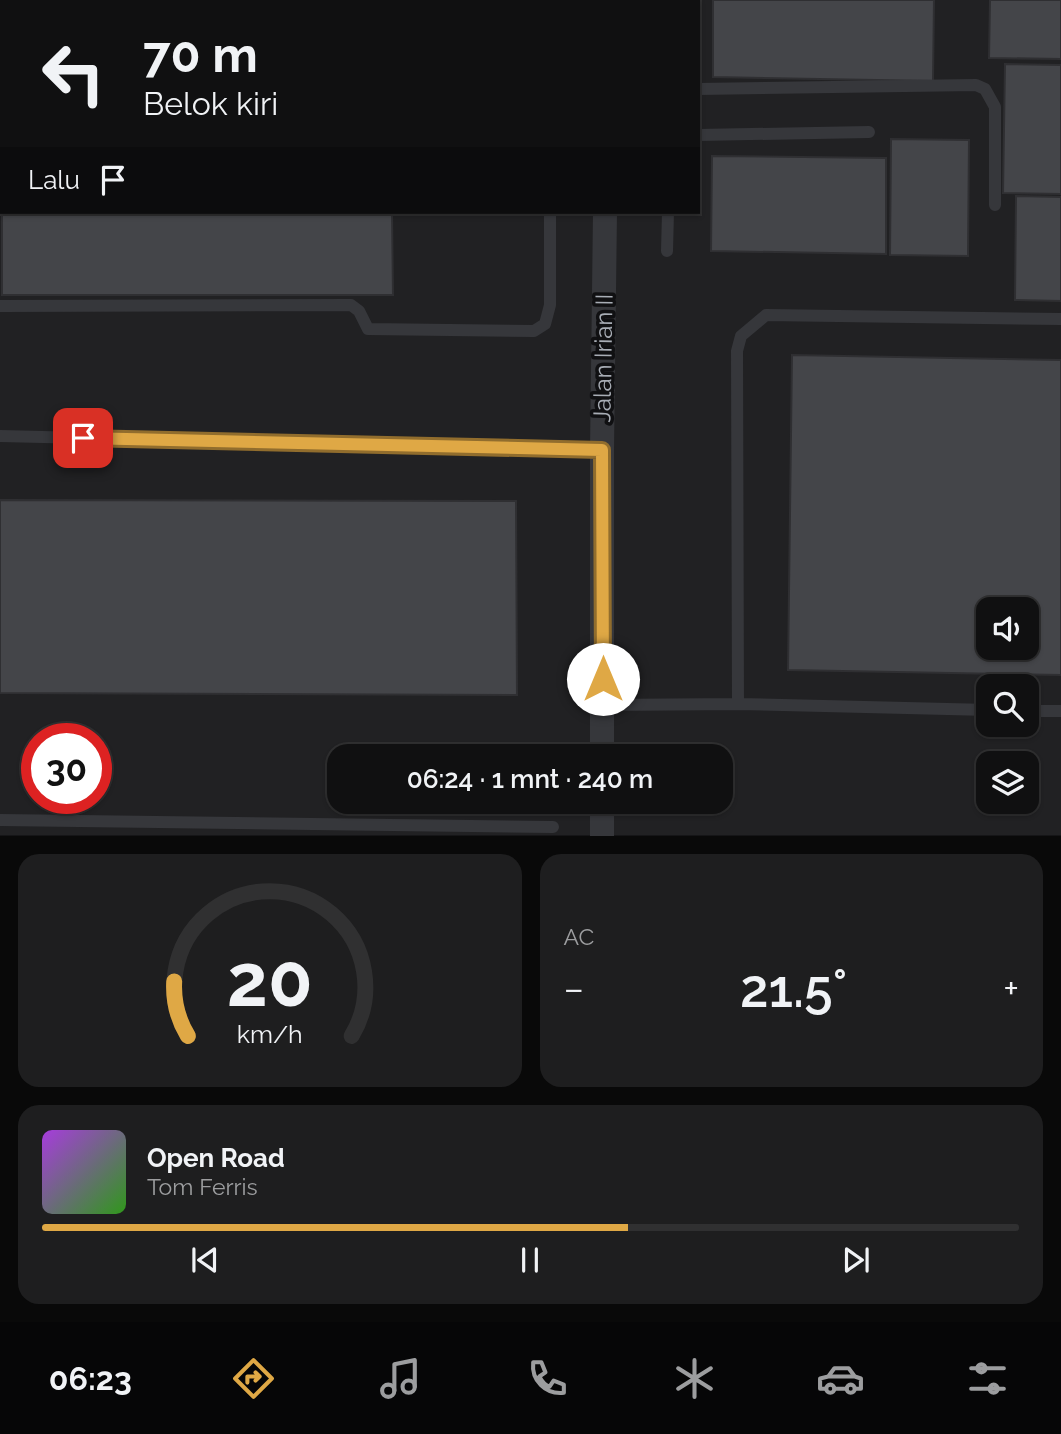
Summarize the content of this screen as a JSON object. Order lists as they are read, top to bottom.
{
  "streets": {
    "street": ["Jalan Irian II"]
  },
  "page": {
    "turn": ["70 m", "Belok kiri"],
    "then": "Lalu",
    "limit": "30",
    "trip": "06:24 · 1 mnt · 240 m",
    "tile": "AC",
    "heat": ["−", "21.5°", "+"],
    "song": ["Open Road", "Tom Ferris"],
    "tabs": "06:23",
    "gauge": ["20", "km/h"]
  }
}
